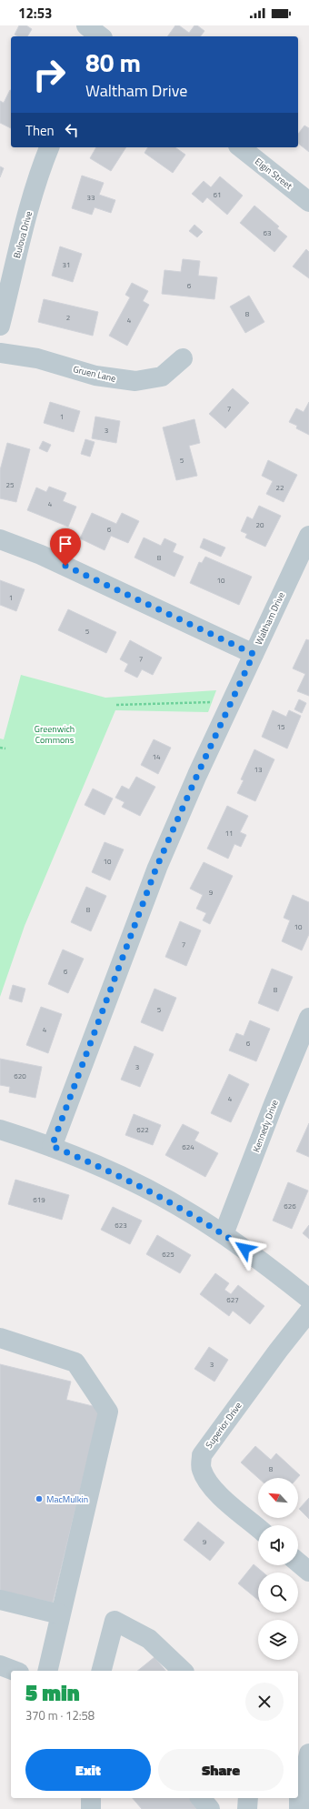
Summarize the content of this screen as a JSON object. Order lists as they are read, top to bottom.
{
  "streets": {
    "street": [
      "Elgin Street",
      "Bulova Drive",
      "Gruen Lane",
      "Waltham Drive",
      "Kennedy Drive",
      "Superior Drive"
    ]
  },
  "parks": ["Greenwich Commons"],
  "places": ["MacMulkin"],
  "house_numbers": [
    "61",
    "33",
    "63",
    "31",
    "6",
    "8",
    "2",
    "4",
    "7",
    "1",
    "3",
    "5",
    "25",
    "22",
    "4",
    "20",
    "6",
    "8",
    "10",
    "1",
    "5",
    "7",
    "15",
    "14",
    "13",
    "11",
    "10",
    "9",
    "8",
    "10",
    "7",
    "6",
    "8",
    "5",
    "4",
    "6",
    "3",
    "620",
    "4",
    "622",
    "624",
    "619",
    "626",
    "623",
    "625",
    "627",
    "3",
    "8",
    "9"
  ],
  "north": "top left",
  "page": {
    "status": "12:53",
    "turn": ["80 m", "Waltham Drive"],
    "then": "Then",
    "heading": ["5 min", "370 m · 12:58"],
    "buttons": ["Exit", "Share"]
  }
}
